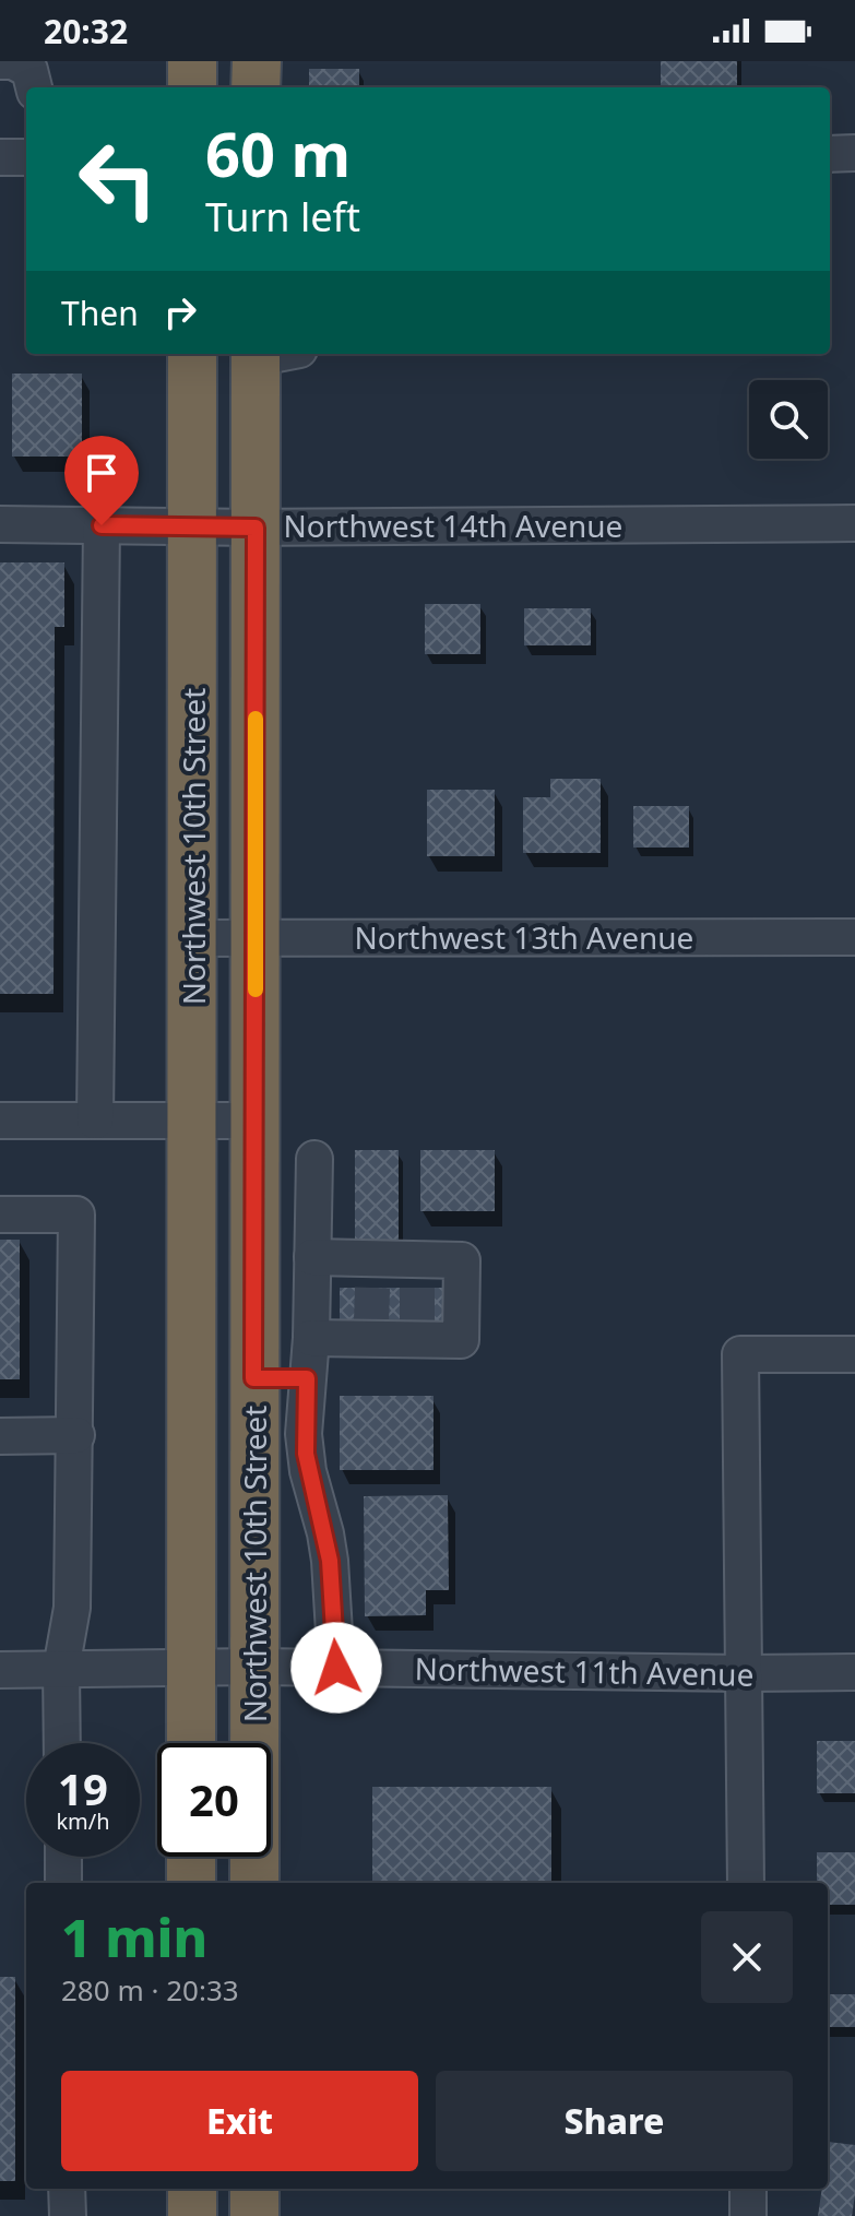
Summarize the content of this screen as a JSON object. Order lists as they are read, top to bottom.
{
  "streets": {
    "highway": ["Northwest 10th Street"],
    "street": ["Northwest 14th Avenue", "Northwest 13th Avenue", "Northwest 11th Avenue"]
  },
  "crossings": [
    ["Northwest 14th Avenue", "Northwest 10th Street"],
    ["Northwest 10th Street", "Northwest 13th Avenue"],
    ["Northwest 10th Street", "Northwest 11th Avenue"]
  ],
  "page": {
    "status": "20:32",
    "turn": ["60 m", "Turn left"],
    "then": "Then",
    "speed": "19 km/h",
    "limit": "20",
    "heading": ["1 min", "280 m · 20:33"],
    "buttons": ["Exit", "Share"]
  }
}
